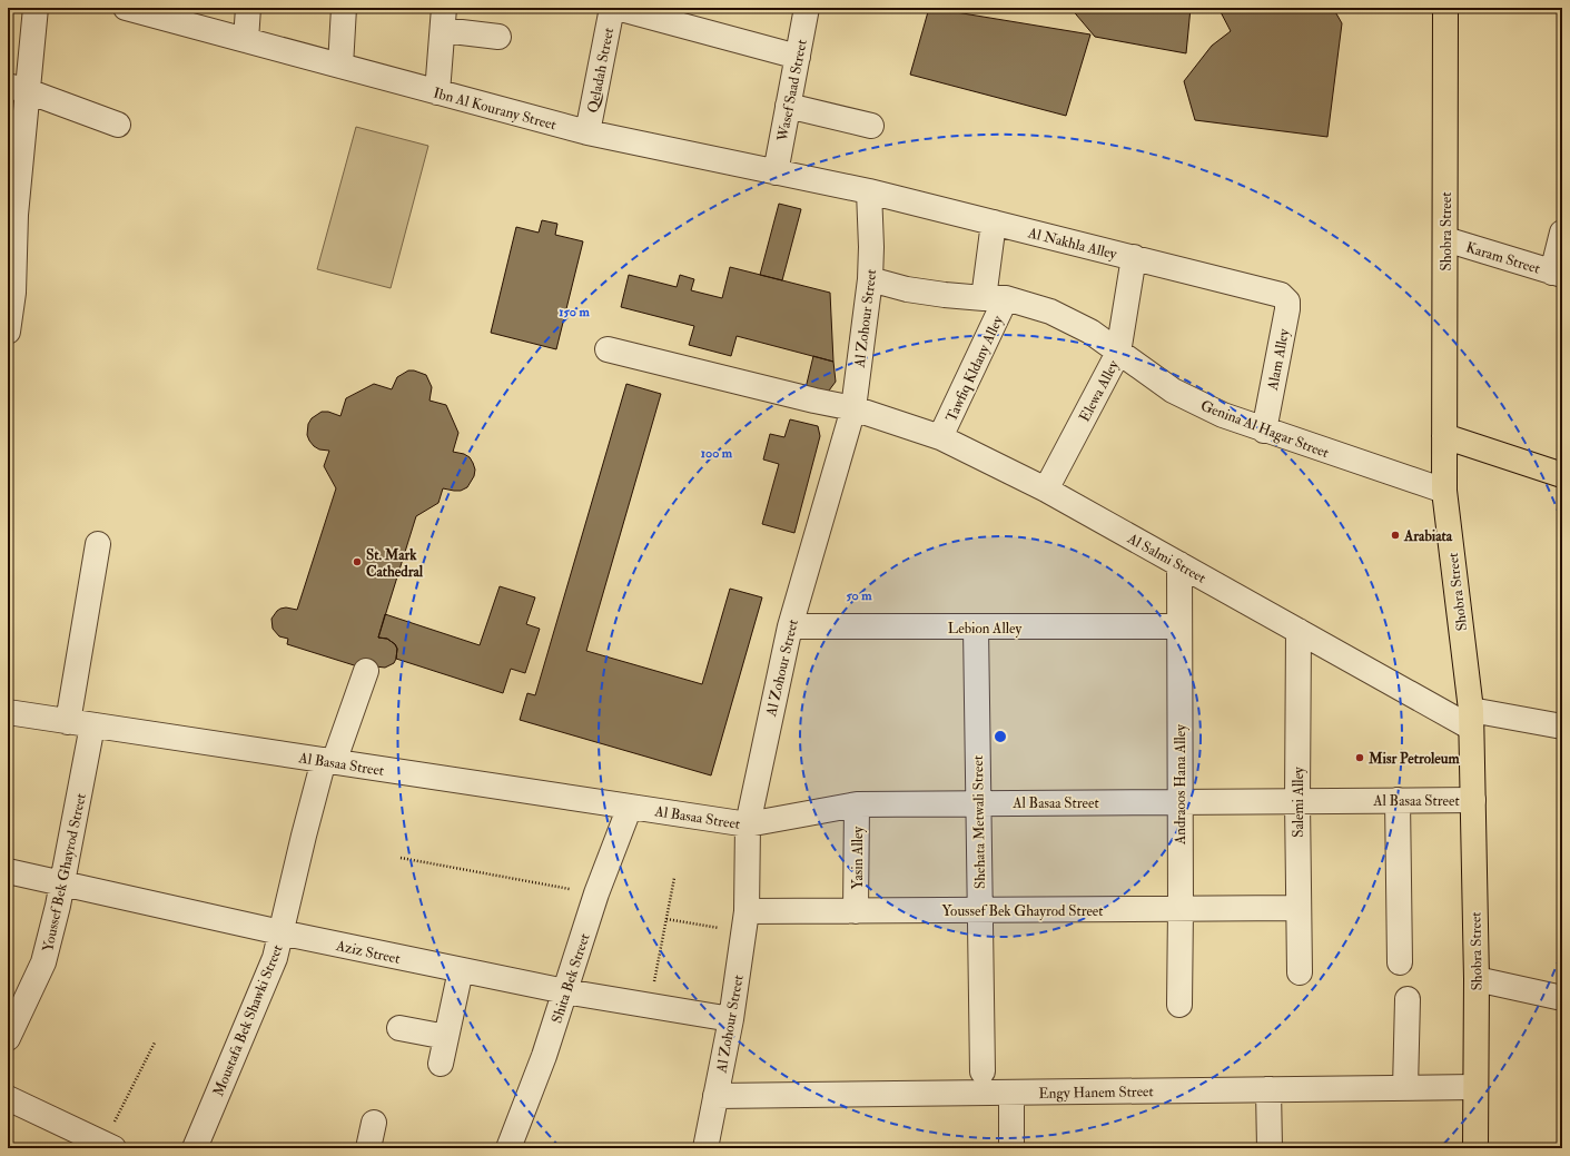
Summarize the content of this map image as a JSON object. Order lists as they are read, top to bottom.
{
  "streets": {
    "main road": ["Shobra Street"],
    "street": [
      "Qeladah Street",
      "Wasef Saad Street",
      "Ibn Al Kourany Street",
      "Al Nakhla Alley",
      "Karam Street",
      "Al Zohour Street",
      "Alam Alley",
      "Tawfiq Kldany Alley",
      "Elewa Alley",
      "Genina Al Hagar Street",
      "Al Salmi Street",
      "Lebion Alley",
      "Al Basaa Street",
      "Andraoos Hana Alley",
      "Salemi Alley",
      "Shehata Metwali Street",
      "Yasin Alley",
      "Youssef Bek Ghayrod Street",
      "Aziz Street",
      "Shita Bek Street",
      "Moustafa Bek Shawki Street",
      "Engy Hanem Street"
    ]
  },
  "crossings": [
    ["Qeladah Street", "Ibn Al Kourany Street"],
    ["Wasef Saad Street", "Ibn Al Kourany Street"],
    ["Ibn Al Kourany Street", "Al Nakhla Alley"],
    ["Ibn Al Kourany Street", "Al Zohour Street"],
    ["Shobra Street", "Karam Street"],
    ["Shobra Street", "Genina Al Hagar Street"],
    ["Shobra Street", "Al Salmi Street"],
    ["Shobra Street", "Al Basaa Street"],
    ["Shobra Street", "Engy Hanem Street"],
    ["Al Nakhla Alley", "Al Zohour Street"],
    ["Al Nakhla Alley", "Alam Alley"],
    ["Al Nakhla Alley", "Tawfiq Kldany Alley"],
    ["Al Nakhla Alley", "Elewa Alley"],
    ["Al Zohour Street", "Genina Al Hagar Street"],
    ["Al Zohour Street", "Al Salmi Street"],
    ["Al Zohour Street", "Lebion Alley"],
    ["Al Zohour Street", "Al Basaa Street"],
    ["Al Zohour Street", "Youssef Bek Ghayrod Street"],
    ["Al Zohour Street", "Aziz Street"],
    ["Al Zohour Street", "Engy Hanem Street"],
    ["Alam Alley", "Genina Al Hagar Street"],
    ["Tawfiq Kldany Alley", "Genina Al Hagar Street"],
    ["Tawfiq Kldany Alley", "Al Salmi Street"],
    ["Elewa Alley", "Genina Al Hagar Street"],
    ["Elewa Alley", "Al Salmi Street"],
    ["Al Salmi Street", "Andraoos Hana Alley"],
    ["Al Salmi Street", "Salemi Alley"],
    ["Lebion Alley", "Andraoos Hana Alley"],
    ["Lebion Alley", "Shehata Metwali Street"],
    ["Al Basaa Street", "Andraoos Hana Alley"],
    ["Al Basaa Street", "Salemi Alley"],
    ["Al Basaa Street", "Shehata Metwali Street"],
    ["Al Basaa Street", "Yasin Alley"],
    ["Al Basaa Street", "Youssef Bek Ghayrod Street"],
    ["Al Basaa Street", "Shita Bek Street"],
    ["Al Basaa Street", "Moustafa Bek Shawki Street"],
    ["Andraoos Hana Alley", "Youssef Bek Ghayrod Street"],
    ["Salemi Alley", "Youssef Bek Ghayrod Street"],
    ["Shehata Metwali Street", "Youssef Bek Ghayrod Street"],
    ["Yasin Alley", "Youssef Bek Ghayrod Street"],
    ["Youssef Bek Ghayrod Street", "Aziz Street"],
    ["Aziz Street", "Shita Bek Street"],
    ["Aziz Street", "Moustafa Bek Shawki Street"]
  ],
  "places": ["Arabiata", "St. Mark Cathedral", "Misr Petroleum"],
  "rings": ["150 m", "100 m", "50 m"]
}
